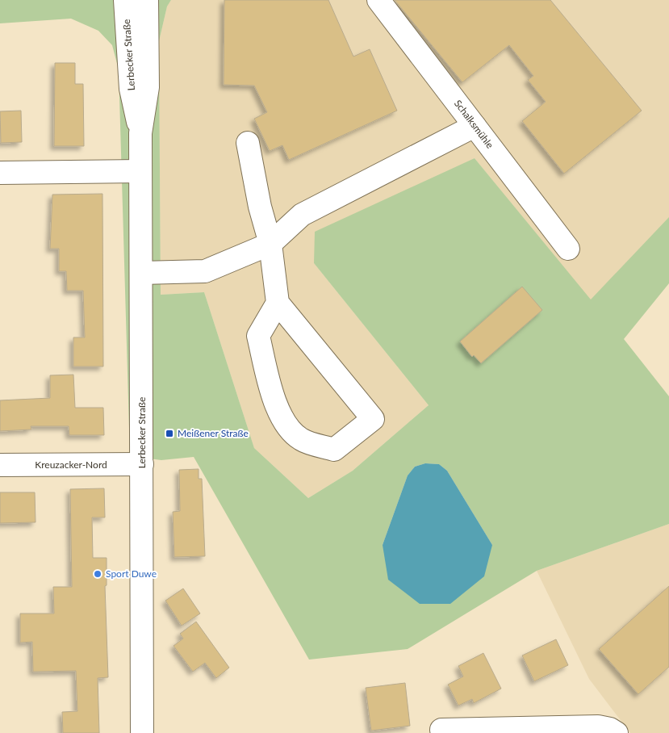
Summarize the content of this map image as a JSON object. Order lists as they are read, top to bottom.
{
  "streets": {
    "street": ["Lerbecker Straße", "Schalksmühle", "Kreuzacker-Nord"]
  },
  "crossings": [
    ["Lerbecker Straße", "Kreuzacker-Nord"]
  ],
  "places": {
    "transit": ["Meißener Straße"],
    "other": ["Sport Duwe"]
  }
}
